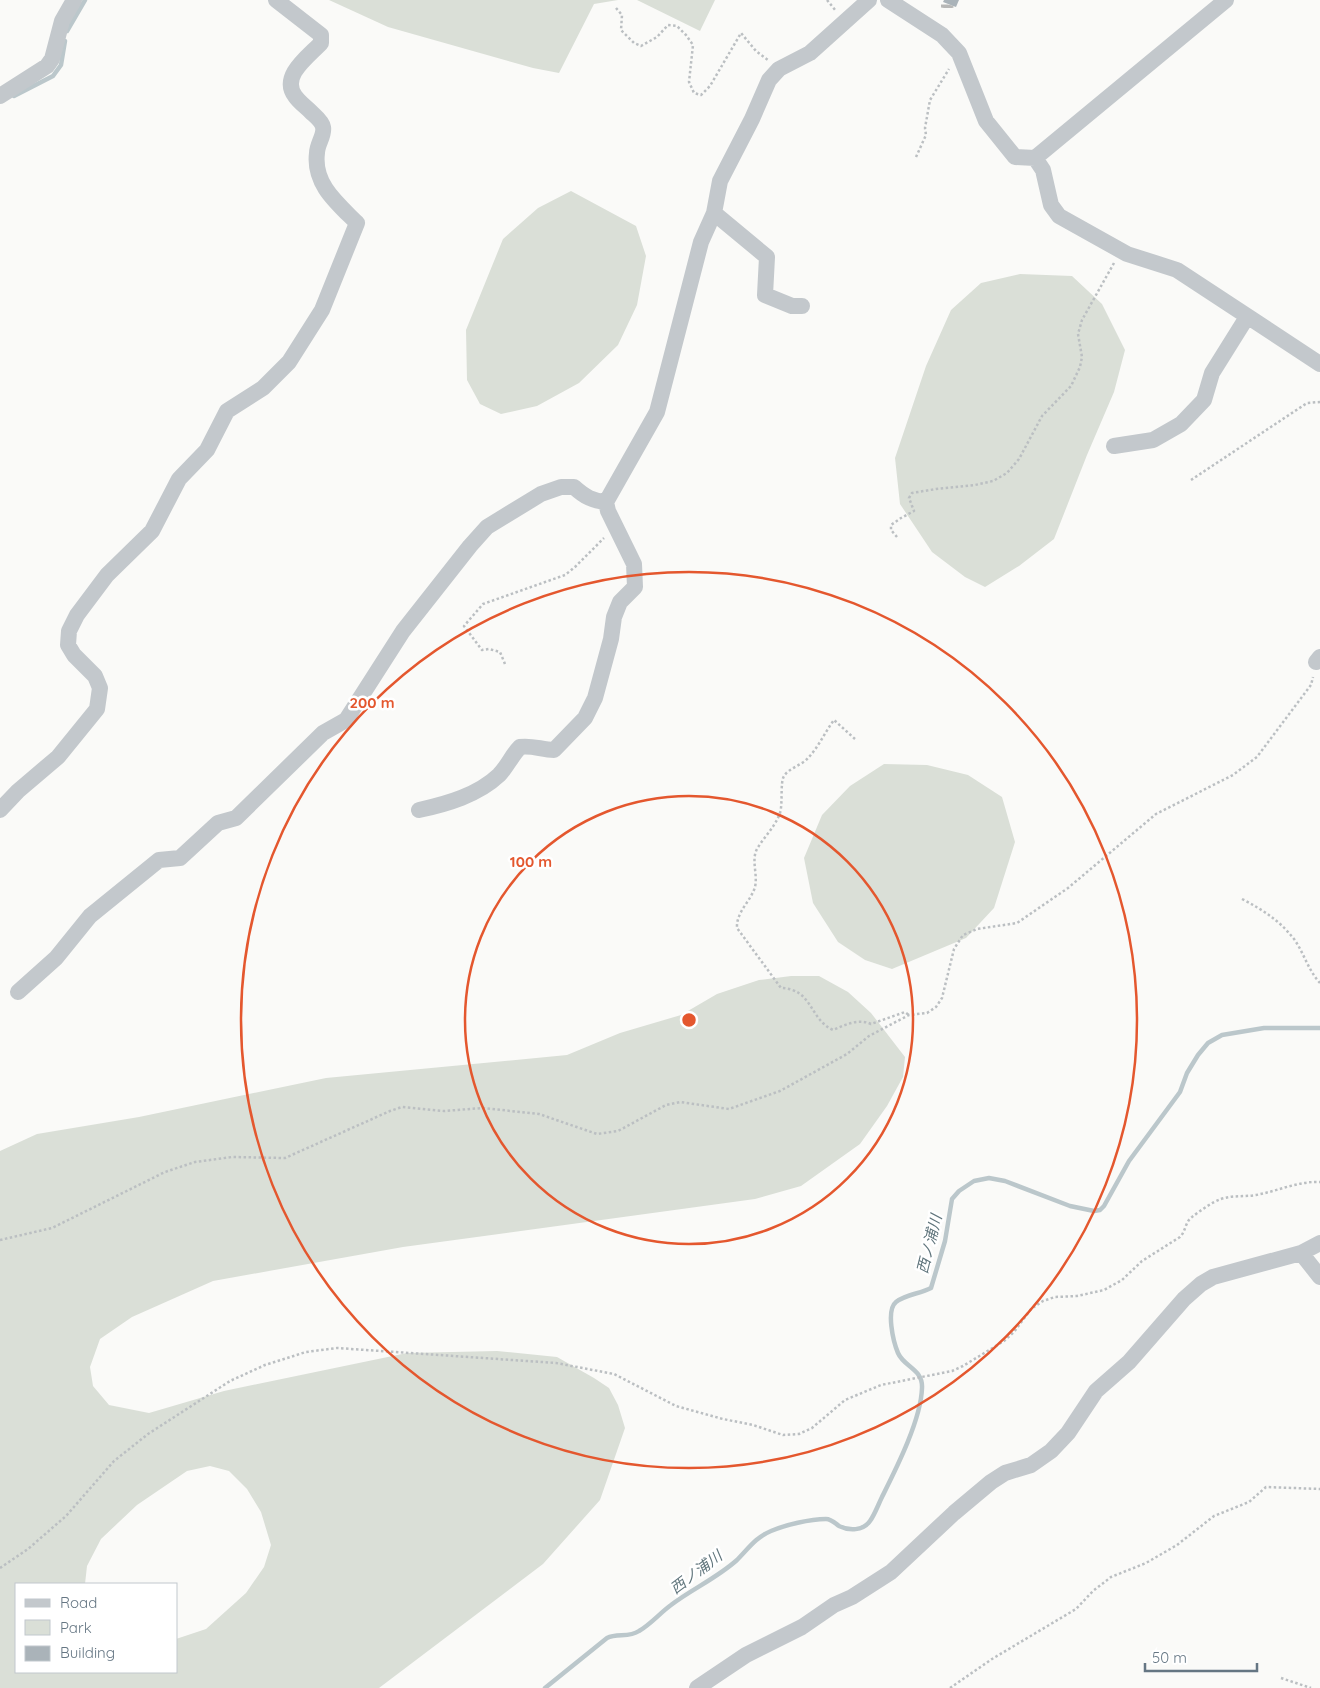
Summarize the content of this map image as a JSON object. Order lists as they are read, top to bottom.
{
  "water": ["西ノ浦川"],
  "legend": ["Road", "Park", "Building"],
  "scale_bar": "50 m",
  "rings": ["200 m", "100 m"]
}
